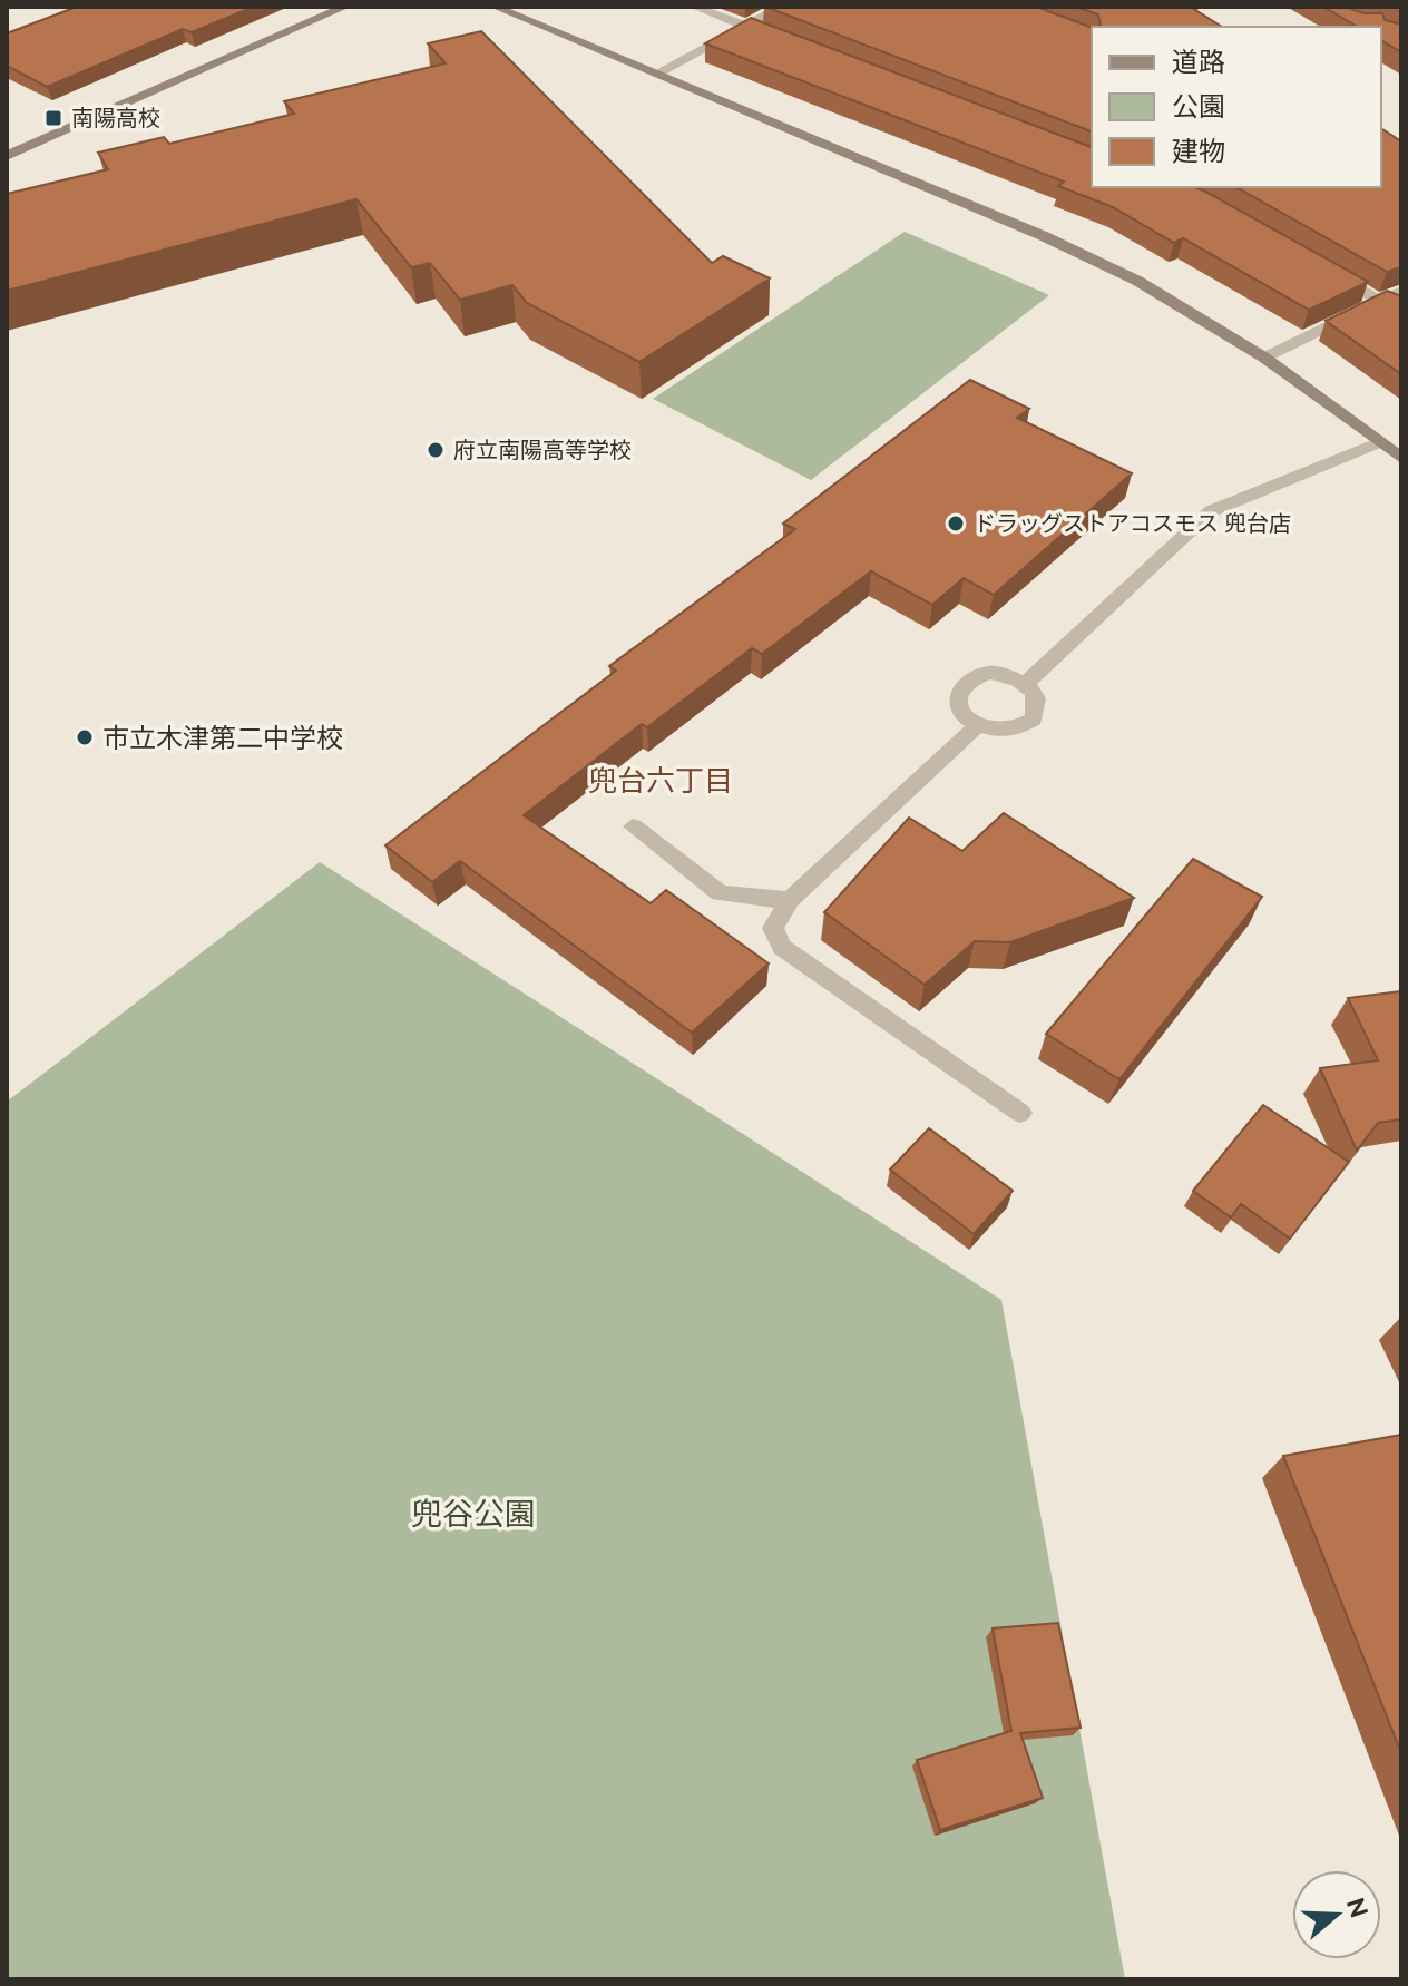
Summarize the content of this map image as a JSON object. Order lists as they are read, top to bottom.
{
  "districts": ["兜台六丁目"],
  "parks": ["兜谷公園"],
  "places": {
    "transit": ["南陽高校"],
    "other": ["府立南陽高等学校", "ドラッグストアコスモス 兜台店", "市立木津第二中学校"]
  },
  "legend": ["道路", "公園", "建物"],
  "north": "right"
}
